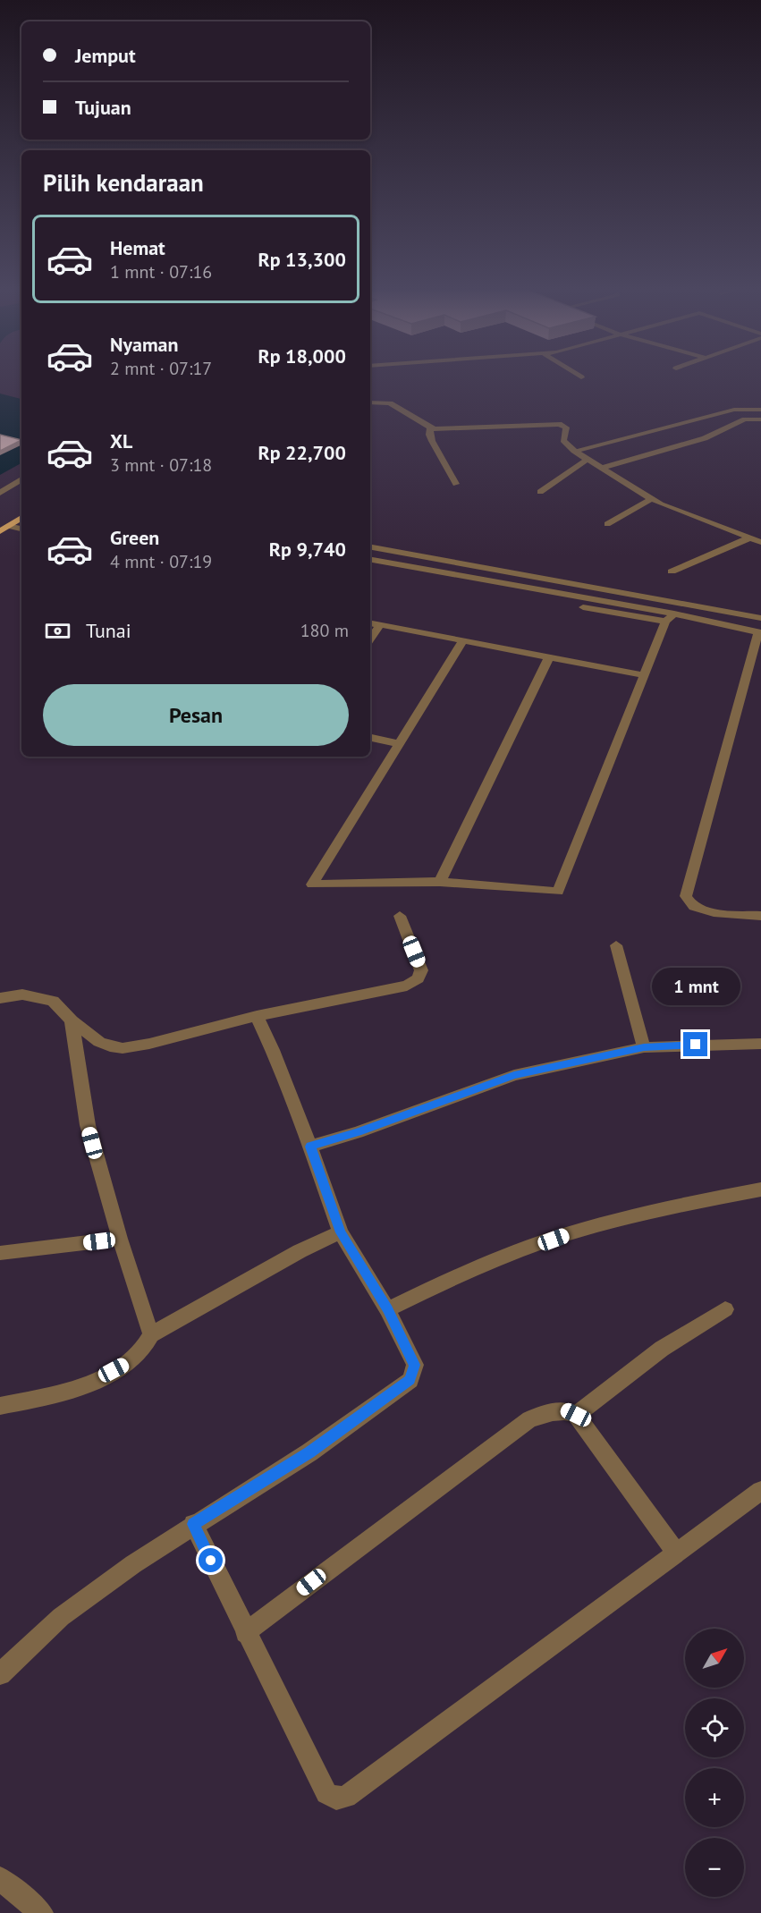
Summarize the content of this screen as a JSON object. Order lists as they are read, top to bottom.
{
  "north": "top right",
  "page": {
    "banner": ["Jemput", "Tujuan"],
    "heading": "Pilih kendaraan",
    "list": [
      {
        "name": "Hemat",
        "note": "1 mnt · 07:16",
        "value": "Rp 13,300"
      },
      {
        "name": "Nyaman",
        "note": "2 mnt · 07:17",
        "value": "Rp 18,000"
      },
      {
        "name": "XL",
        "note": "3 mnt · 07:18",
        "value": "Rp 22,700"
      },
      {
        "name": "Green",
        "note": "4 mnt · 07:19",
        "value": "Rp 9,740"
      }
    ],
    "pay": ["Tunai", "180 m"],
    "buttons": "Pesan",
    "bubble": "1 mnt",
    "map_buttons": ["+", "−"]
  }
}
